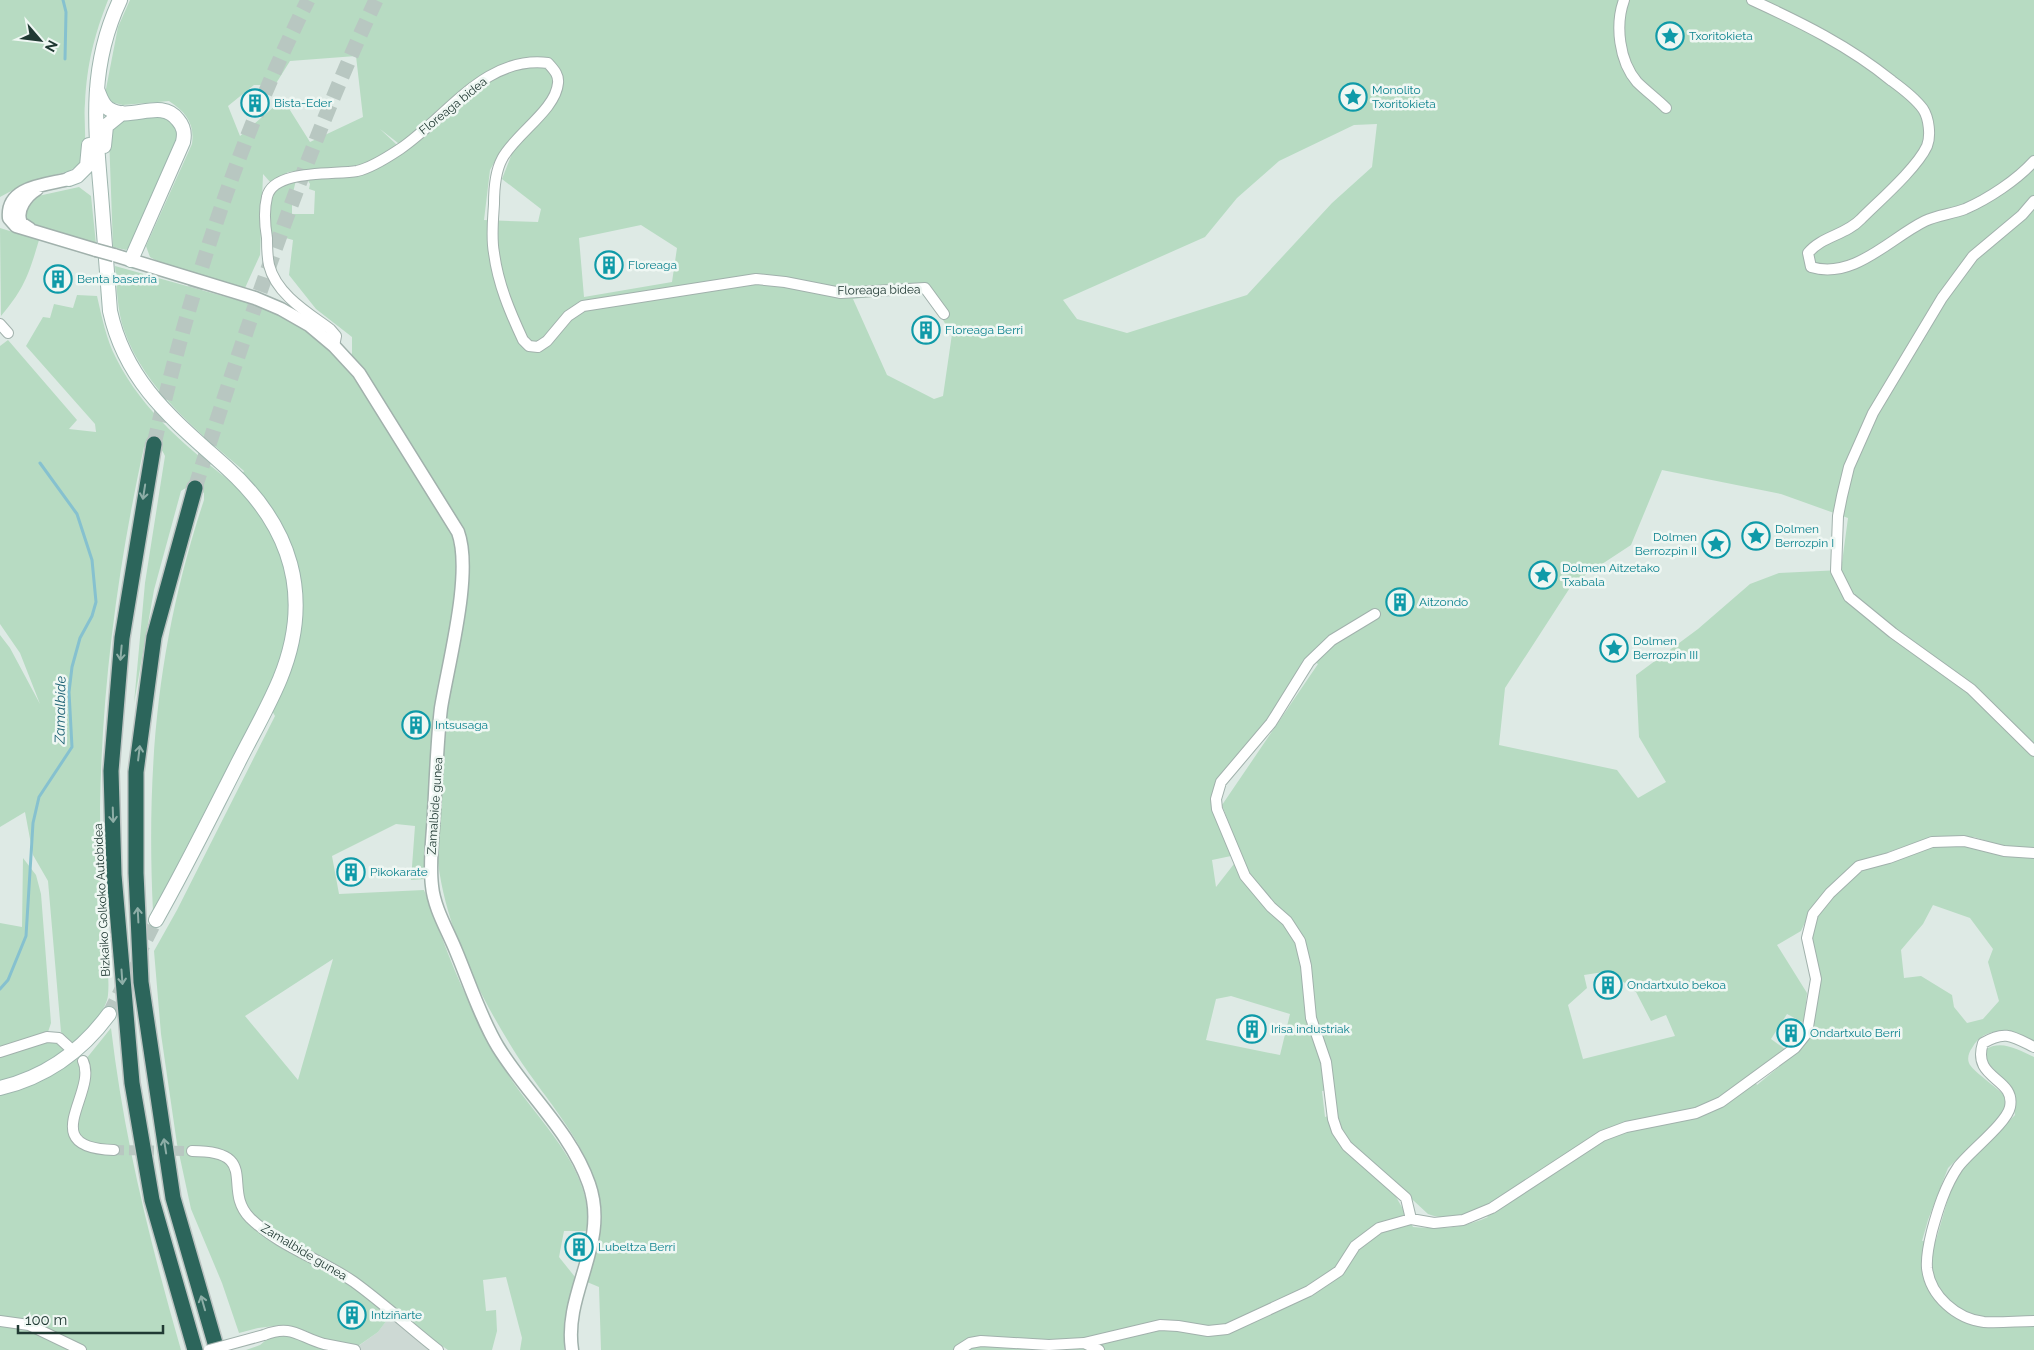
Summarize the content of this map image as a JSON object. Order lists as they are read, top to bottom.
{
  "streets": {
    "highway": ["Bizkaiko Golkoko Autobidea"],
    "street": ["Floreaga bidea", "Zamalbide gunea"]
  },
  "crossings": [
    ["Floreaga bidea", "Zamalbide gunea"]
  ],
  "water": ["Zamalbide"],
  "places": {
    "place": [
      "Txoritokieta",
      "Monolito Txoritokieta",
      "Dolmen Berrozpin I",
      "Dolmen Berrozpin II",
      "Dolmen Aitzetako Txabala",
      "Dolmen Berrozpin III"
    ],
    "building": [
      "Bista-Eder",
      "Floreaga",
      "Benta baserria",
      "Floreaga Berri",
      "Aitzondo",
      "Intsusaga",
      "Pikokarate",
      "Ondartxulo bekoa",
      "Irisa industriak",
      "Ondartxulo Berri",
      "Lubeltza Berri",
      "Intziñarte"
    ]
  },
  "scale_bar": "100 m",
  "north": "bottom right"
}
